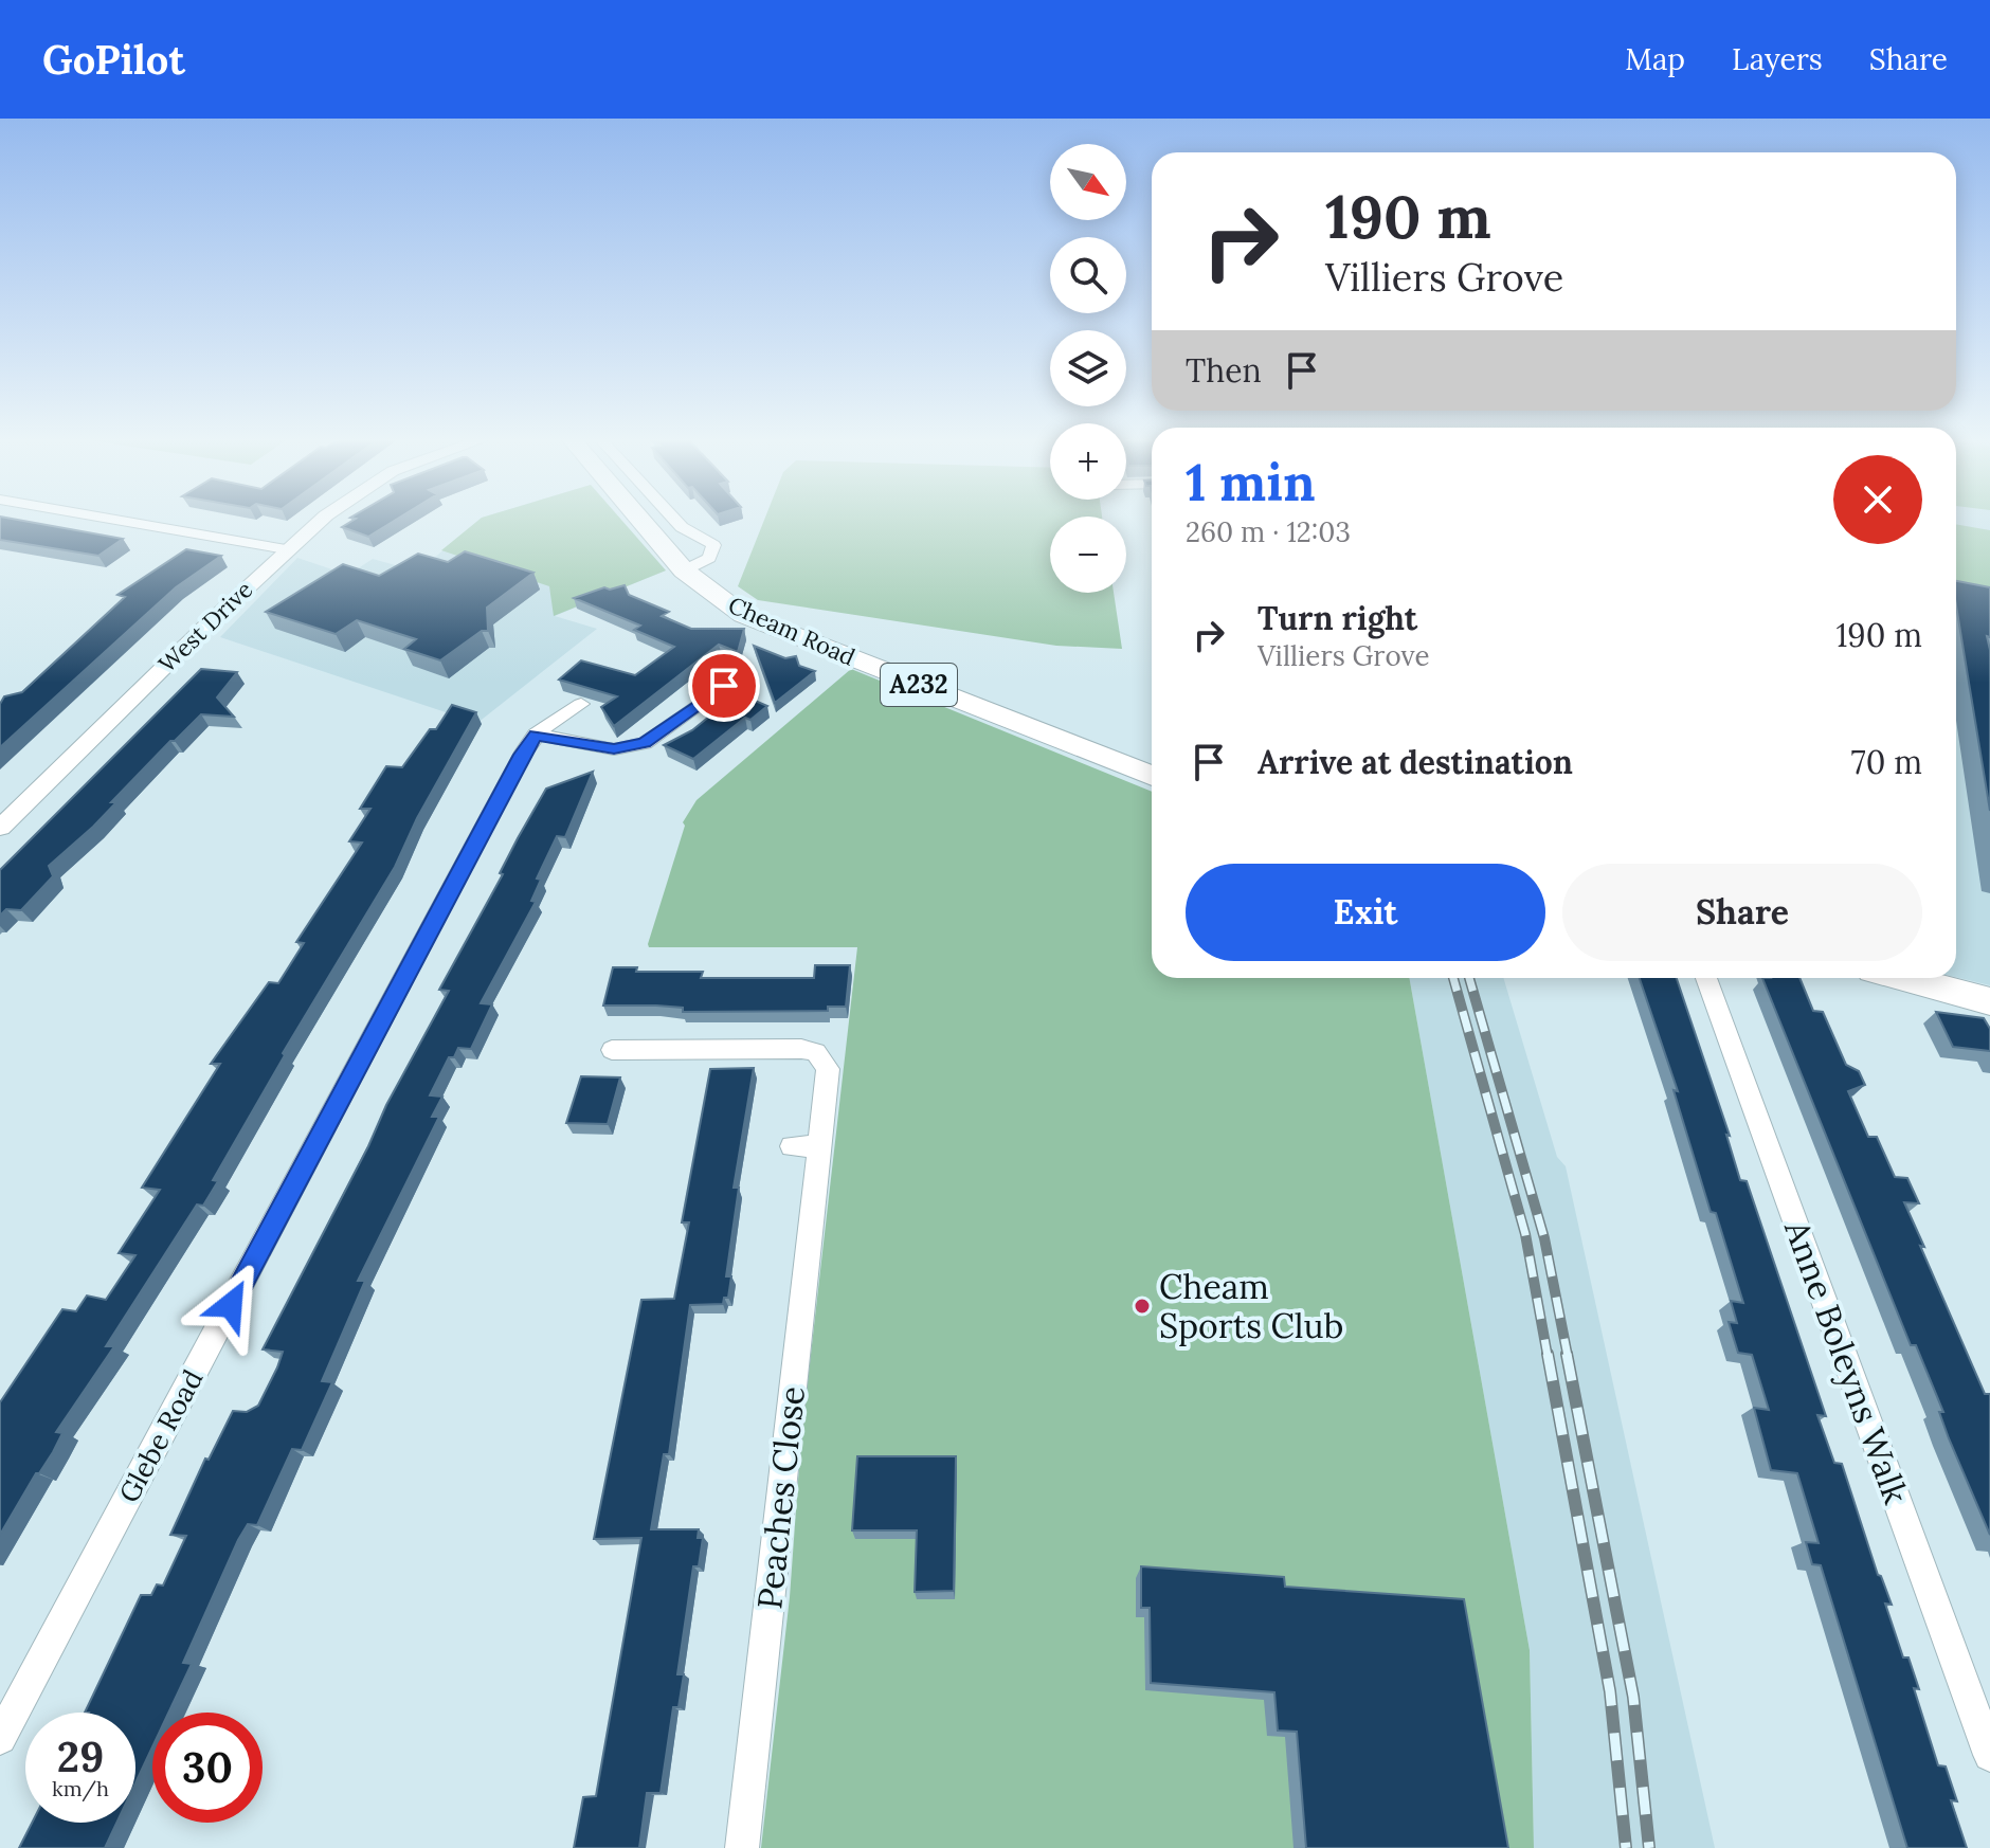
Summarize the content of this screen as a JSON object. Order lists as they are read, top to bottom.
{
  "streets": {
    "highway": ["Cheam Road", "A232"],
    "street": [
      "West Drive",
      "Anne Boleyns Walk",
      "Glebe Road",
      "Peaches Close"
    ]
  },
  "places": ["Cheam Sports Club"],
  "north": "bottom right",
  "page": {
    "header": "GoPilot",
    "nav": ["Map", "Layers", "Share"],
    "map_buttons": ["+", "−"],
    "turn": ["190 m", "Villiers Grove"],
    "then": "Then",
    "heading": ["1 min", "260 m · 12:03"],
    "list": [
      {
        "name": "Turn right",
        "note": "Villiers Grove",
        "value": "190 m"
      },
      {
        "name": "Arrive at destination",
        "value": "70 m"
      }
    ],
    "buttons": ["Exit", "Share"],
    "speed": "29 km/h",
    "limit": "30"
  }
}
